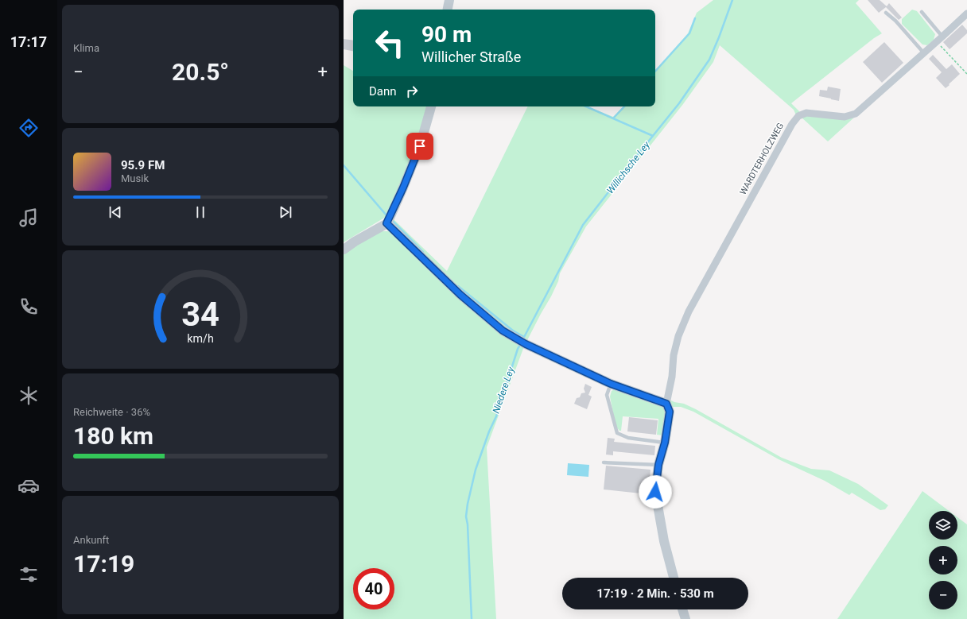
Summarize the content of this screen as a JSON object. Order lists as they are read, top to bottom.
{
  "streets": {
    "street": ["WARDTERHOLZWEG"]
  },
  "water": ["Willichsche Ley", "Niedere Ley"],
  "page": {
    "tabs": "17:17",
    "tile": [
      "Klima",
      ["Reichweite · 36%", "180 km"],
      ["Ankunft", "17:19"]
    ],
    "turn": ["90 m", "Willicher Straße"],
    "heat": ["−", "20.5°", "+"],
    "then": "Dann",
    "song": ["95.9 FM", "Musik"],
    "map_buttons": ["+", "−"],
    "limit": "40",
    "trip": "17:19 · 2 Min. · 530 m",
    "gauge": ["34", "km/h"]
  }
}
